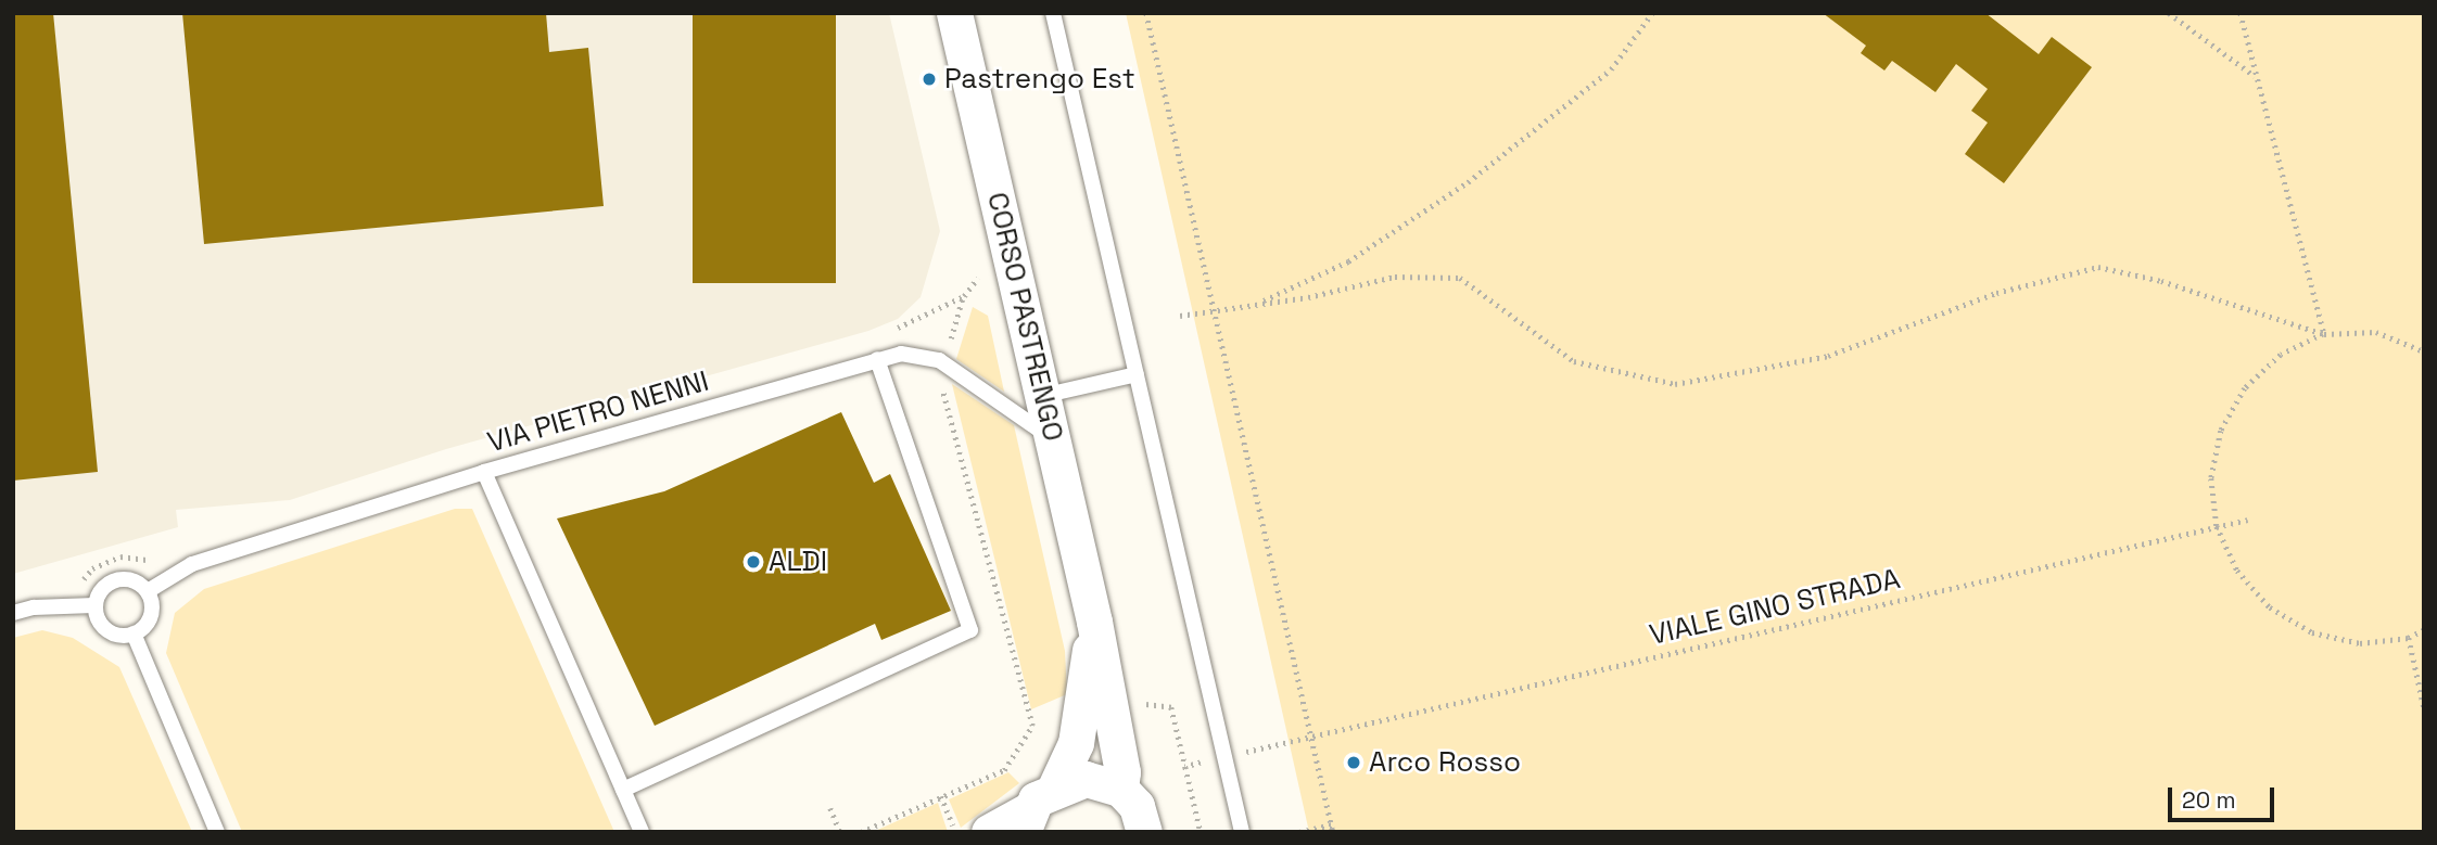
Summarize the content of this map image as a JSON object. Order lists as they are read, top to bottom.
{
  "streets": {
    "street": ["CORSO PASTRENGO"],
    "lane": ["VIA PIETRO NENNI"],
    "path": ["VIALE GINO STRADA"]
  },
  "crossings": [
    ["CORSO PASTRENGO", "VIA PIETRO NENNI"]
  ],
  "places": ["Pastrengo Est", "ALDI", "Arco Rosso"],
  "scale_bar": "20 m"
}
